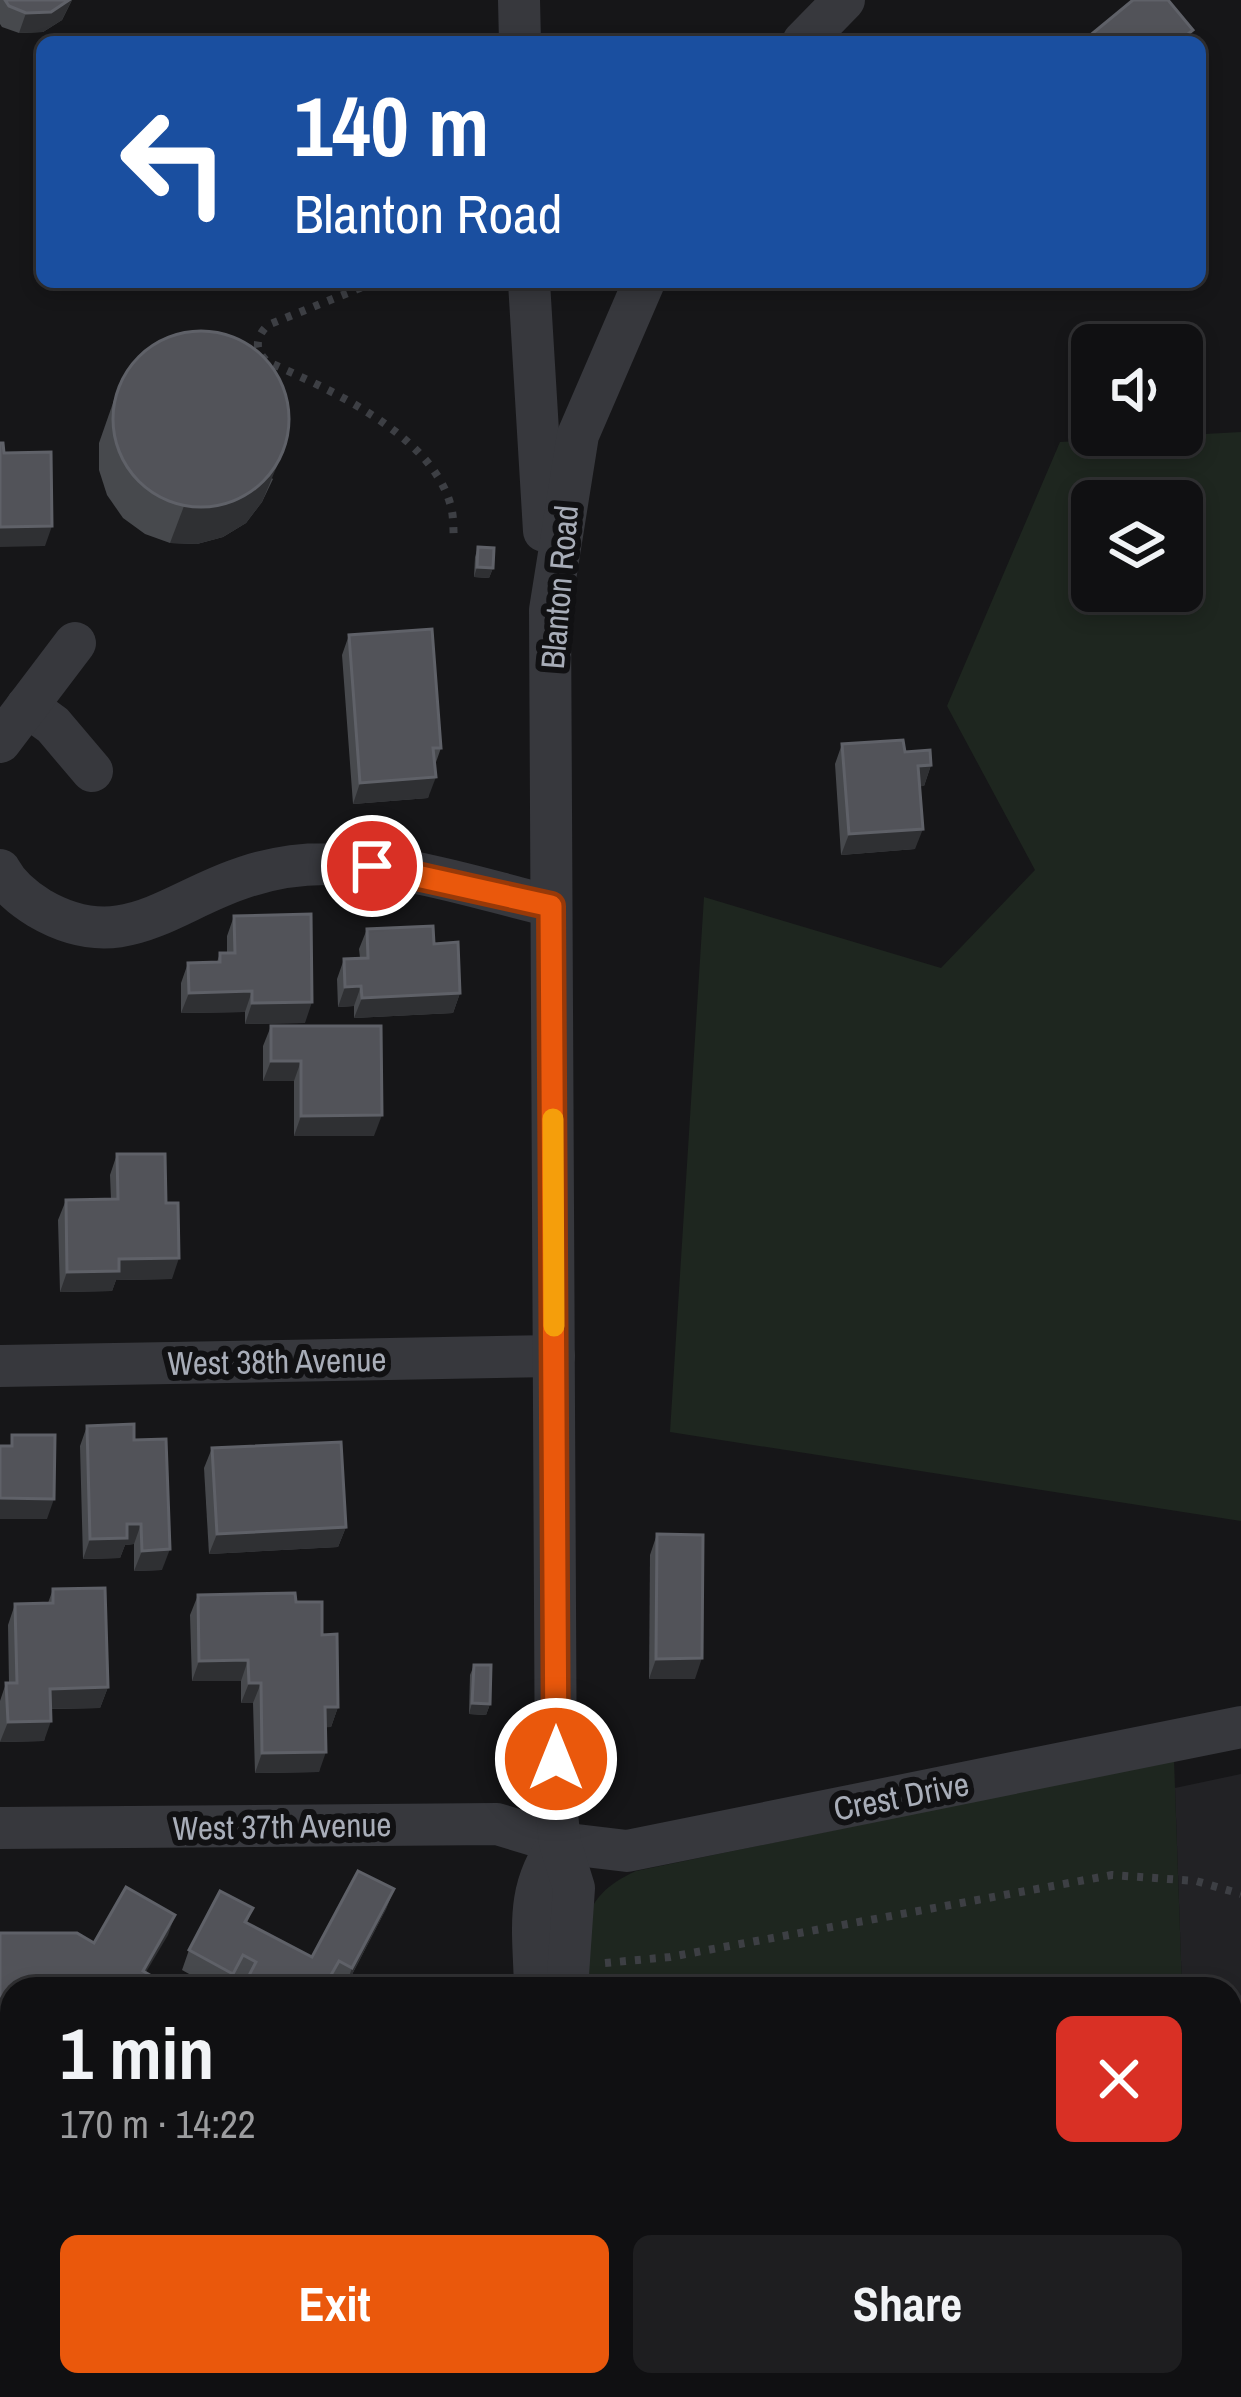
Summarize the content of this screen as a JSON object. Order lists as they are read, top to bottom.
{
  "streets": {
    "street": [
      "Blanton Road",
      "West 38th Avenue",
      "Crest Drive",
      "West 37th Avenue"
    ]
  },
  "crossings": [
    ["Blanton Road", "West 38th Avenue"],
    ["Blanton Road", "Crest Drive"],
    ["Blanton Road", "West 37th Avenue"],
    ["Crest Drive", "West 37th Avenue"]
  ],
  "page": {
    "turn": ["140 m", "Blanton Road"],
    "heading": ["1 min", "170 m · 14:22"],
    "buttons": ["Exit", "Share"]
  }
}
